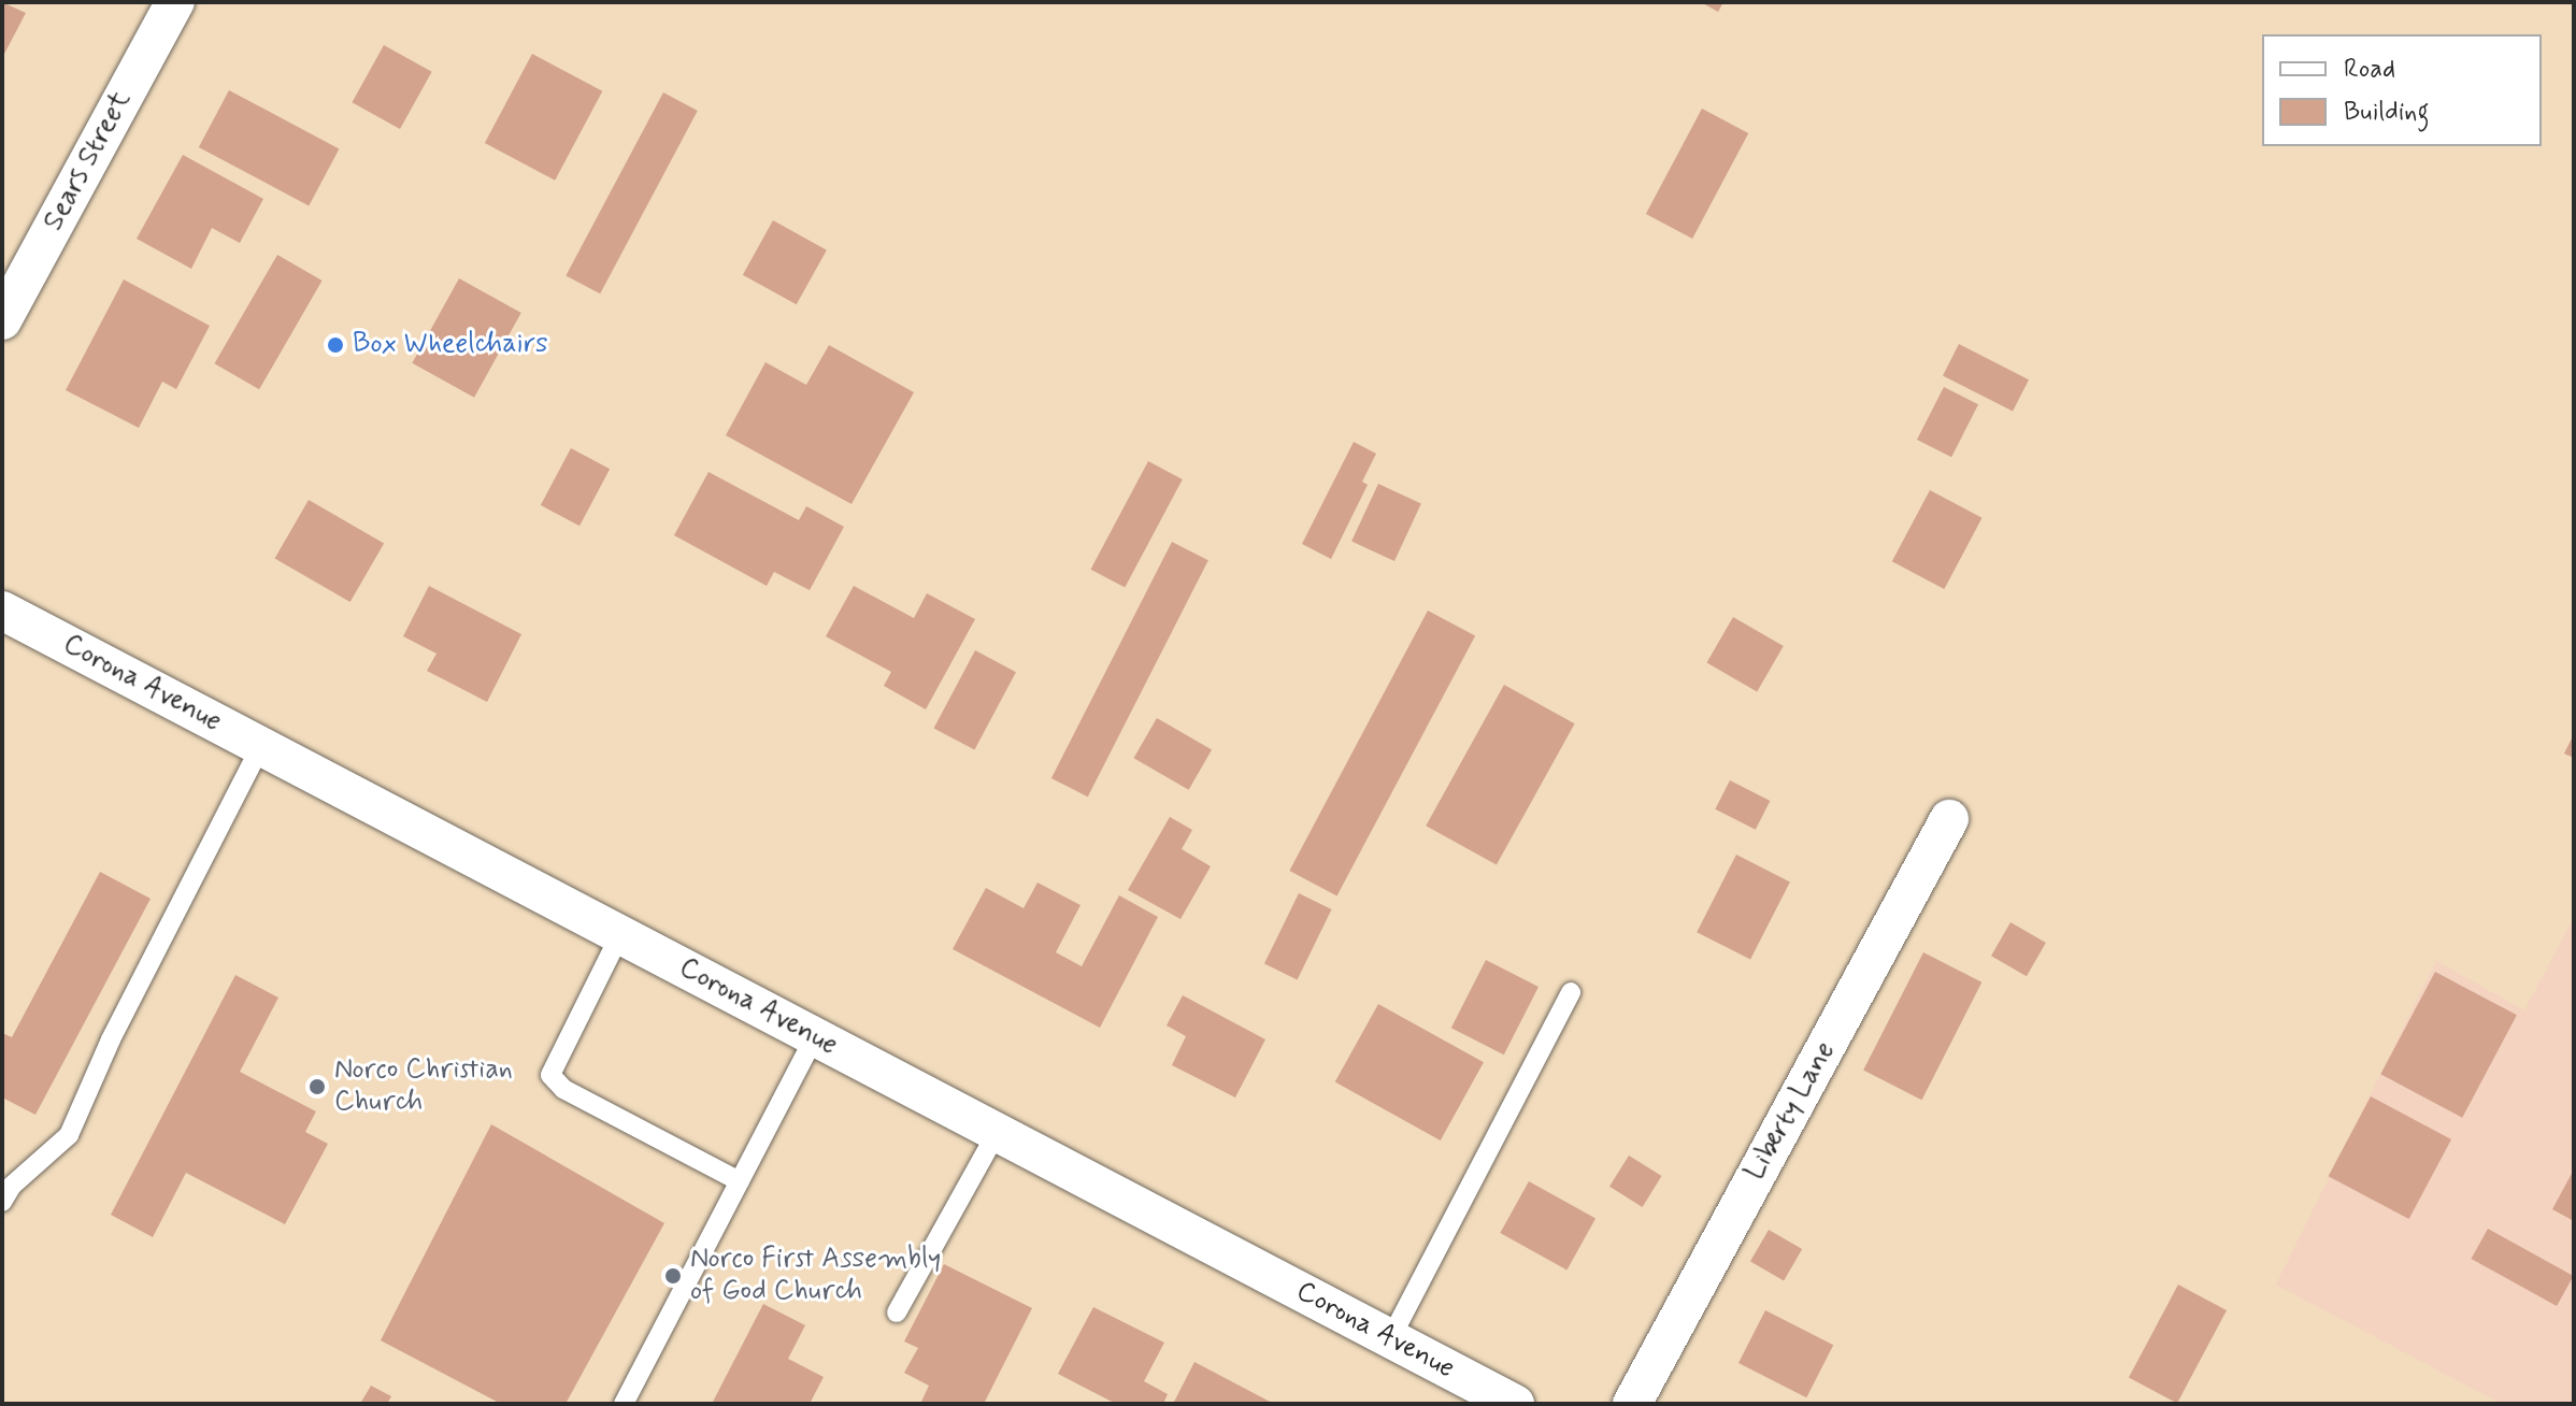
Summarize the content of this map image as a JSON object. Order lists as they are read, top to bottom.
{
  "streets": {
    "street": ["Sears Street", "Corona Avenue", "Liberty Lane"]
  },
  "places": ["Box Wheelchairs", "Norco Christian Church", "Norco First Assembly of God Church"],
  "legend": ["Road", "Building"]
}
